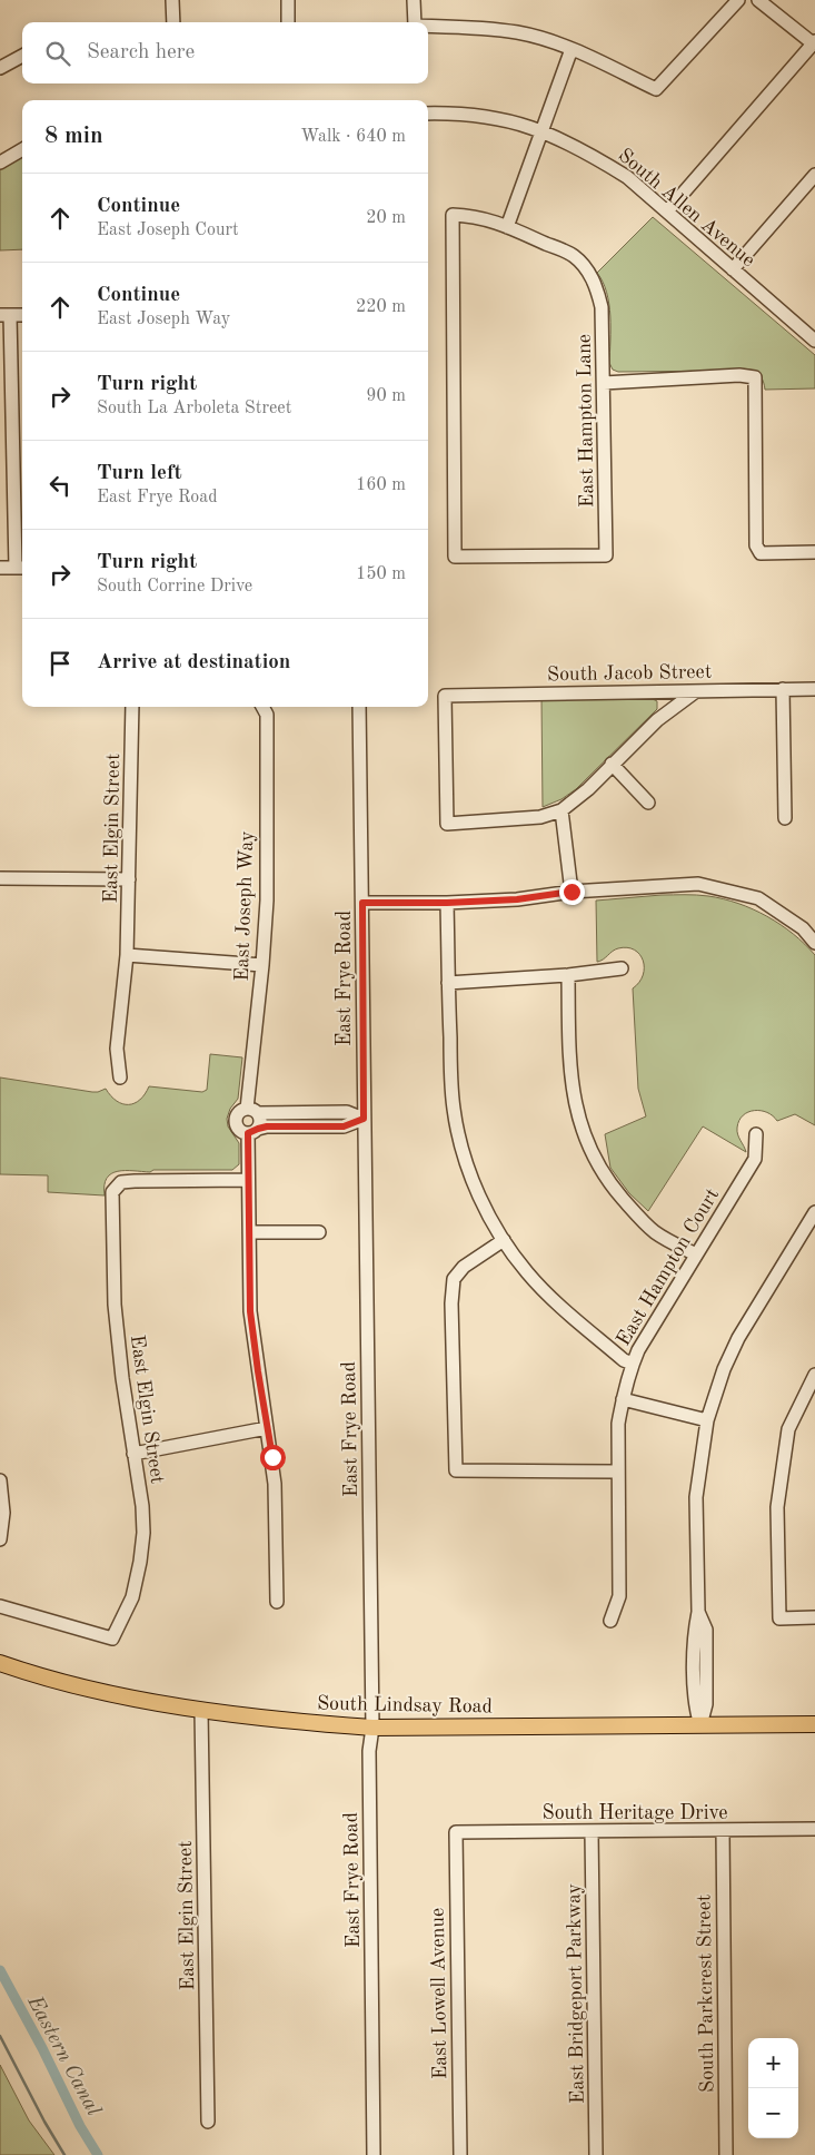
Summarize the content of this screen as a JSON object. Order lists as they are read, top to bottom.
{
  "streets": {
    "main road": ["South Lindsay Road"],
    "street": [
      "South Allen Avenue",
      "East Hampton Lane",
      "South Jacob Street",
      "East Elgin Street",
      "East Joseph Way",
      "East Frye Road",
      "East Hampton Court",
      "South Heritage Drive",
      "East Lowell Avenue",
      "East Bridgeport Parkway",
      "South Parkcrest Street"
    ]
  },
  "crossings": [
    ["East Elgin Street", "East Joseph Way"],
    ["East Elgin Street", "South Lindsay Road"],
    ["East Frye Road", "South Lindsay Road"],
    ["South Heritage Drive", "East Lowell Avenue"],
    ["South Heritage Drive", "East Bridgeport Parkway"],
    ["South Heritage Drive", "South Parkcrest Street"]
  ],
  "water": ["Eastern Canal"],
  "page": {
    "search": "Search here",
    "heading": ["8 min", "Walk · 640 m"],
    "list": [
      ["Continue", "East Joseph Court", "20 m"],
      ["Continue", "East Joseph Way", "220 m"],
      ["Turn right", "South La Arboleta Street", "90 m"],
      ["Turn left", "East Frye Road", "160 m"],
      ["Turn right", "South Corrine Drive", "150 m"],
      "Arrive at destination"
    ],
    "map_buttons": ["+", "−"]
  }
}
